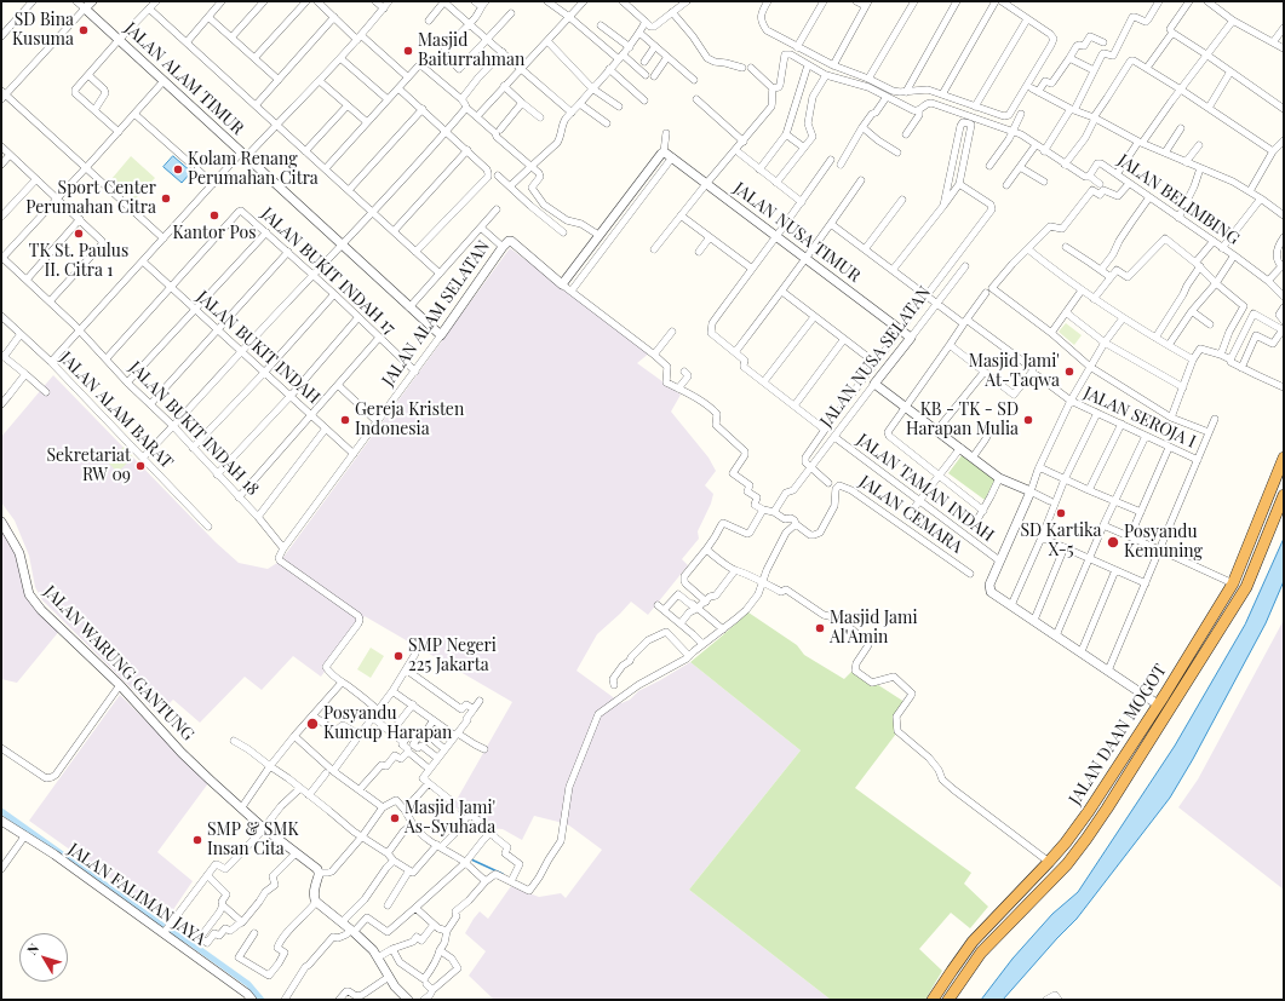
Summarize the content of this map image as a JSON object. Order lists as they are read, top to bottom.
{
  "streets": {
    "highway": ["JALAN DAAN MOGOT"],
    "street": [
      "JALAN ALAM TIMUR",
      "JALAN BELIMBING",
      "JALAN NUSA TIMUR",
      "JALAN BUKIT INDAH 17",
      "JALAN ALAM SELATAN",
      "JALAN BUKIT INDAH",
      "JALAN NUSA SELATAN",
      "JALAN ALAM BARAT",
      "JALAN SEROJA I",
      "JALAN BUKIT INDAH 18",
      "JALAN TAMAN INDAH",
      "JALAN CEMARA",
      "JALAN WARUNG GANTUNG",
      "JALAN FALIMAN JAYA"
    ]
  },
  "crossings": [
    ["JALAN ALAM TIMUR", "JALAN ALAM SELATAN"],
    ["JALAN NUSA TIMUR", "JALAN NUSA SELATAN"],
    ["JALAN BUKIT INDAH 17", "JALAN ALAM SELATAN"],
    ["JALAN BUKIT INDAH 17", "JALAN BUKIT INDAH"],
    ["JALAN ALAM SELATAN", "JALAN BUKIT INDAH"],
    ["JALAN ALAM SELATAN", "JALAN BUKIT INDAH 18"],
    ["JALAN NUSA SELATAN", "JALAN SEROJA I"],
    ["JALAN NUSA SELATAN", "JALAN TAMAN INDAH"]
  ],
  "places": [
    "SD Bina Kusuma",
    "Masjid Baiturrahman",
    "Kolam Renang Perumahan Citra",
    "Sport Center Perumahan Citra",
    "Kantor Pos",
    "TK St. Paulus II. Citra 1",
    "Masjid Jami' At-Taqwa",
    "Gereja Kristen Indonesia",
    "KB - TK - SD Harapan Mulia",
    "Sekretariat RW 09",
    "SD Kartika X-5",
    "Posyandu Kemuning",
    "Masjid Jami Al'Amin",
    "SMP Negeri 225 Jakarta",
    "Posyandu Kuncup Harapan",
    "Masjid Jami' As-Syuhada",
    "SMP & SMK Insan Cita"
  ],
  "north": "top left"
}
